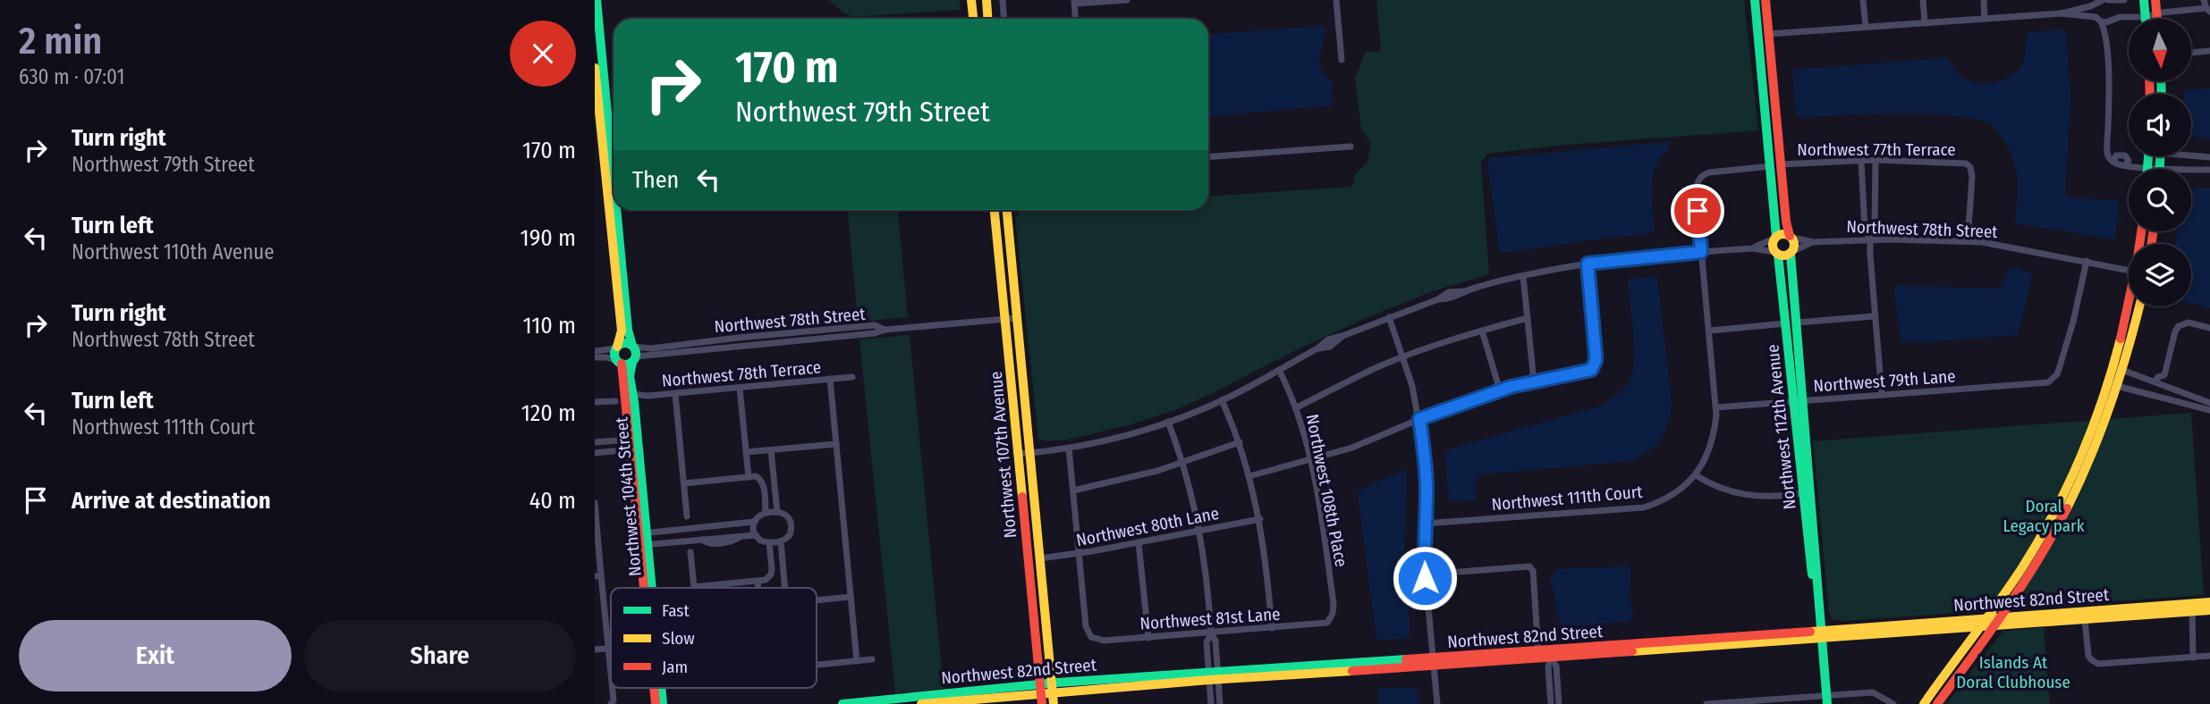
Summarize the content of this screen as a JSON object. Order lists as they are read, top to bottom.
{
  "streets": {
    "street": [
      "Northwest 77th Terrace",
      "Northwest 78th Street",
      "Northwest 78th Terrace",
      "Northwest 79th Lane",
      "Northwest 112th Avenue",
      "Northwest 107th Avenue",
      "Northwest 108th Place",
      "Northwest 104th Street",
      "Northwest 111th Court",
      "Northwest 80th Lane",
      "Northwest 82nd Street",
      "Northwest 81st Lane"
    ]
  },
  "crossings": [
    ["Northwest 77th Terrace", "Northwest 78th Street"],
    ["Northwest 78th Street", "Northwest 79th Lane"],
    ["Northwest 78th Street", "Northwest 112th Avenue"],
    ["Northwest 78th Street", "Northwest 104th Street"],
    ["Northwest 78th Terrace", "Northwest 104th Street"],
    ["Northwest 79th Lane", "Northwest 112th Avenue"],
    ["Northwest 79th Lane", "Northwest 111th Court"],
    ["Northwest 112th Avenue", "Northwest 82nd Street"],
    ["Northwest 107th Avenue", "Northwest 80th Lane"],
    ["Northwest 107th Avenue", "Northwest 82nd Street"],
    ["Northwest 108th Place", "Northwest 81st Lane"],
    ["Northwest 80th Lane", "Northwest 81st Lane"]
  ],
  "parks": ["Doral Legacy park", "Islands At Doral Clubhouse"],
  "legend": ["Fast", "Slow", "Jam"],
  "north": "bottom",
  "page": {
    "heading": ["2 min", "630 m · 07:01"],
    "turn": ["170 m", "Northwest 79th Street"],
    "list": [
      {
        "name": "Turn right",
        "note": "Northwest 79th Street",
        "value": "170 m"
      },
      {
        "name": "Turn left",
        "note": "Northwest 110th Avenue",
        "value": "190 m"
      },
      {
        "name": "Turn right",
        "note": "Northwest 78th Street",
        "value": "110 m"
      },
      {
        "name": "Turn left",
        "note": "Northwest 111th Court",
        "value": "120 m"
      },
      {
        "name": "Arrive at destination",
        "value": "40 m"
      }
    ],
    "then": "Then",
    "buttons": ["Exit", "Share"]
  }
}
